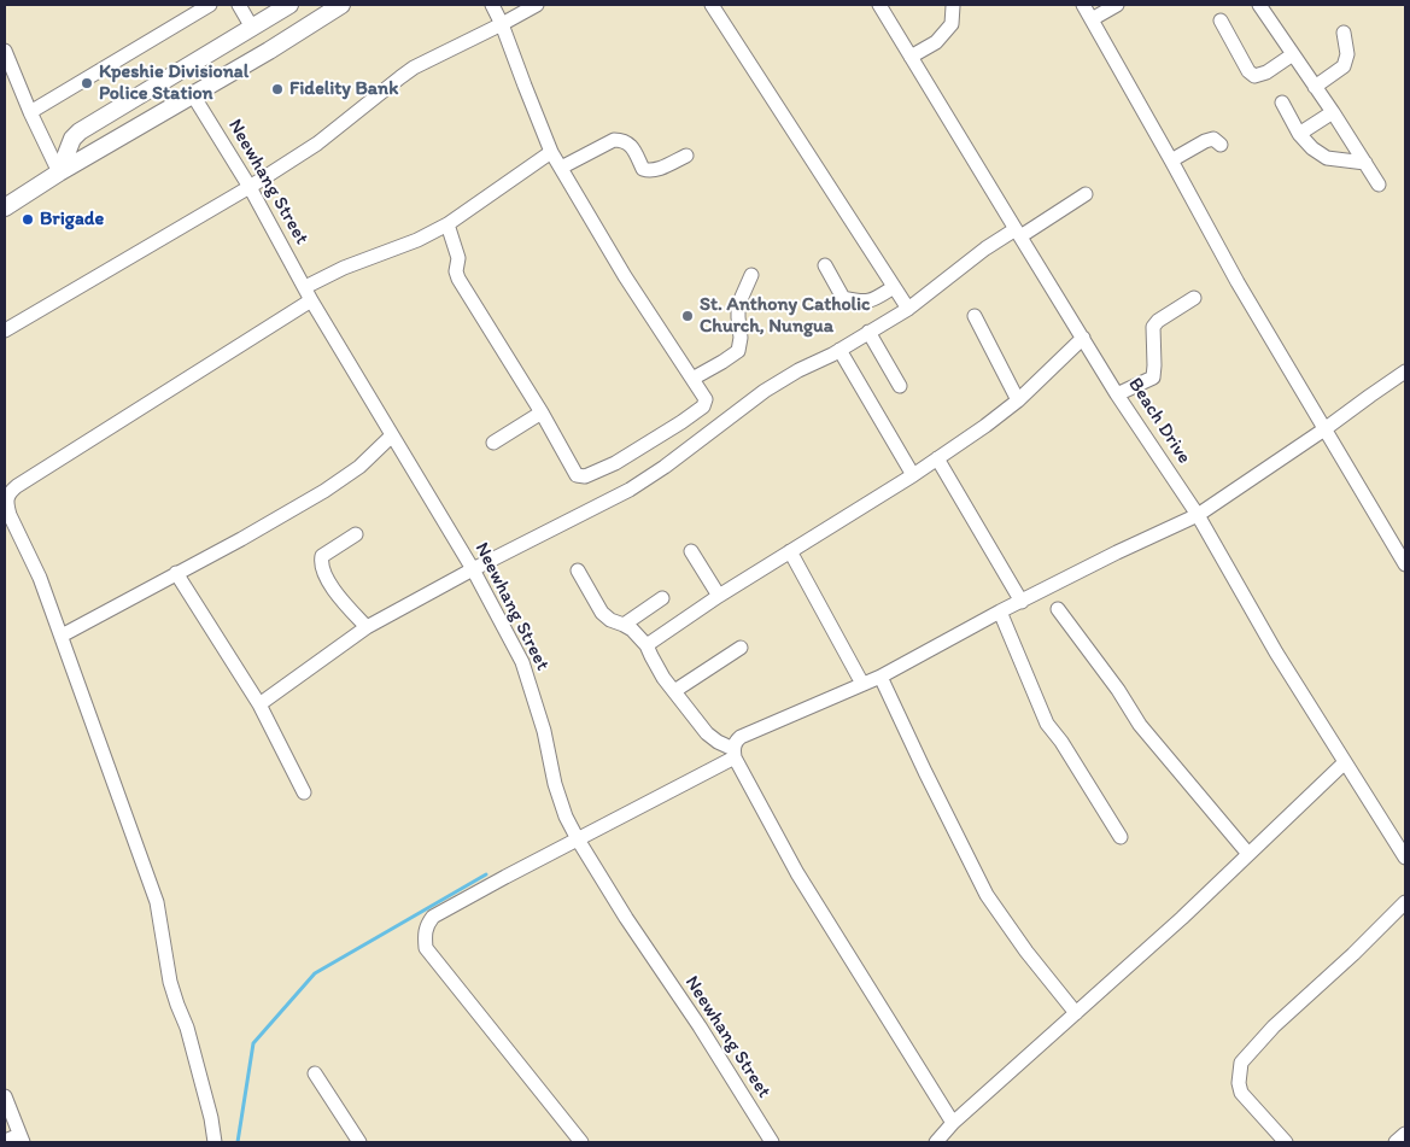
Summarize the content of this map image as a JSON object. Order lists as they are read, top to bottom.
{
  "streets": {
    "street": ["Neewhang Street", "Beach Drive"]
  },
  "places": [
    "Kpeshie Divisional Police Station",
    "Fidelity Bank",
    "Brigade",
    "St. Anthony Catholic Church, Nungua"
  ]
}
